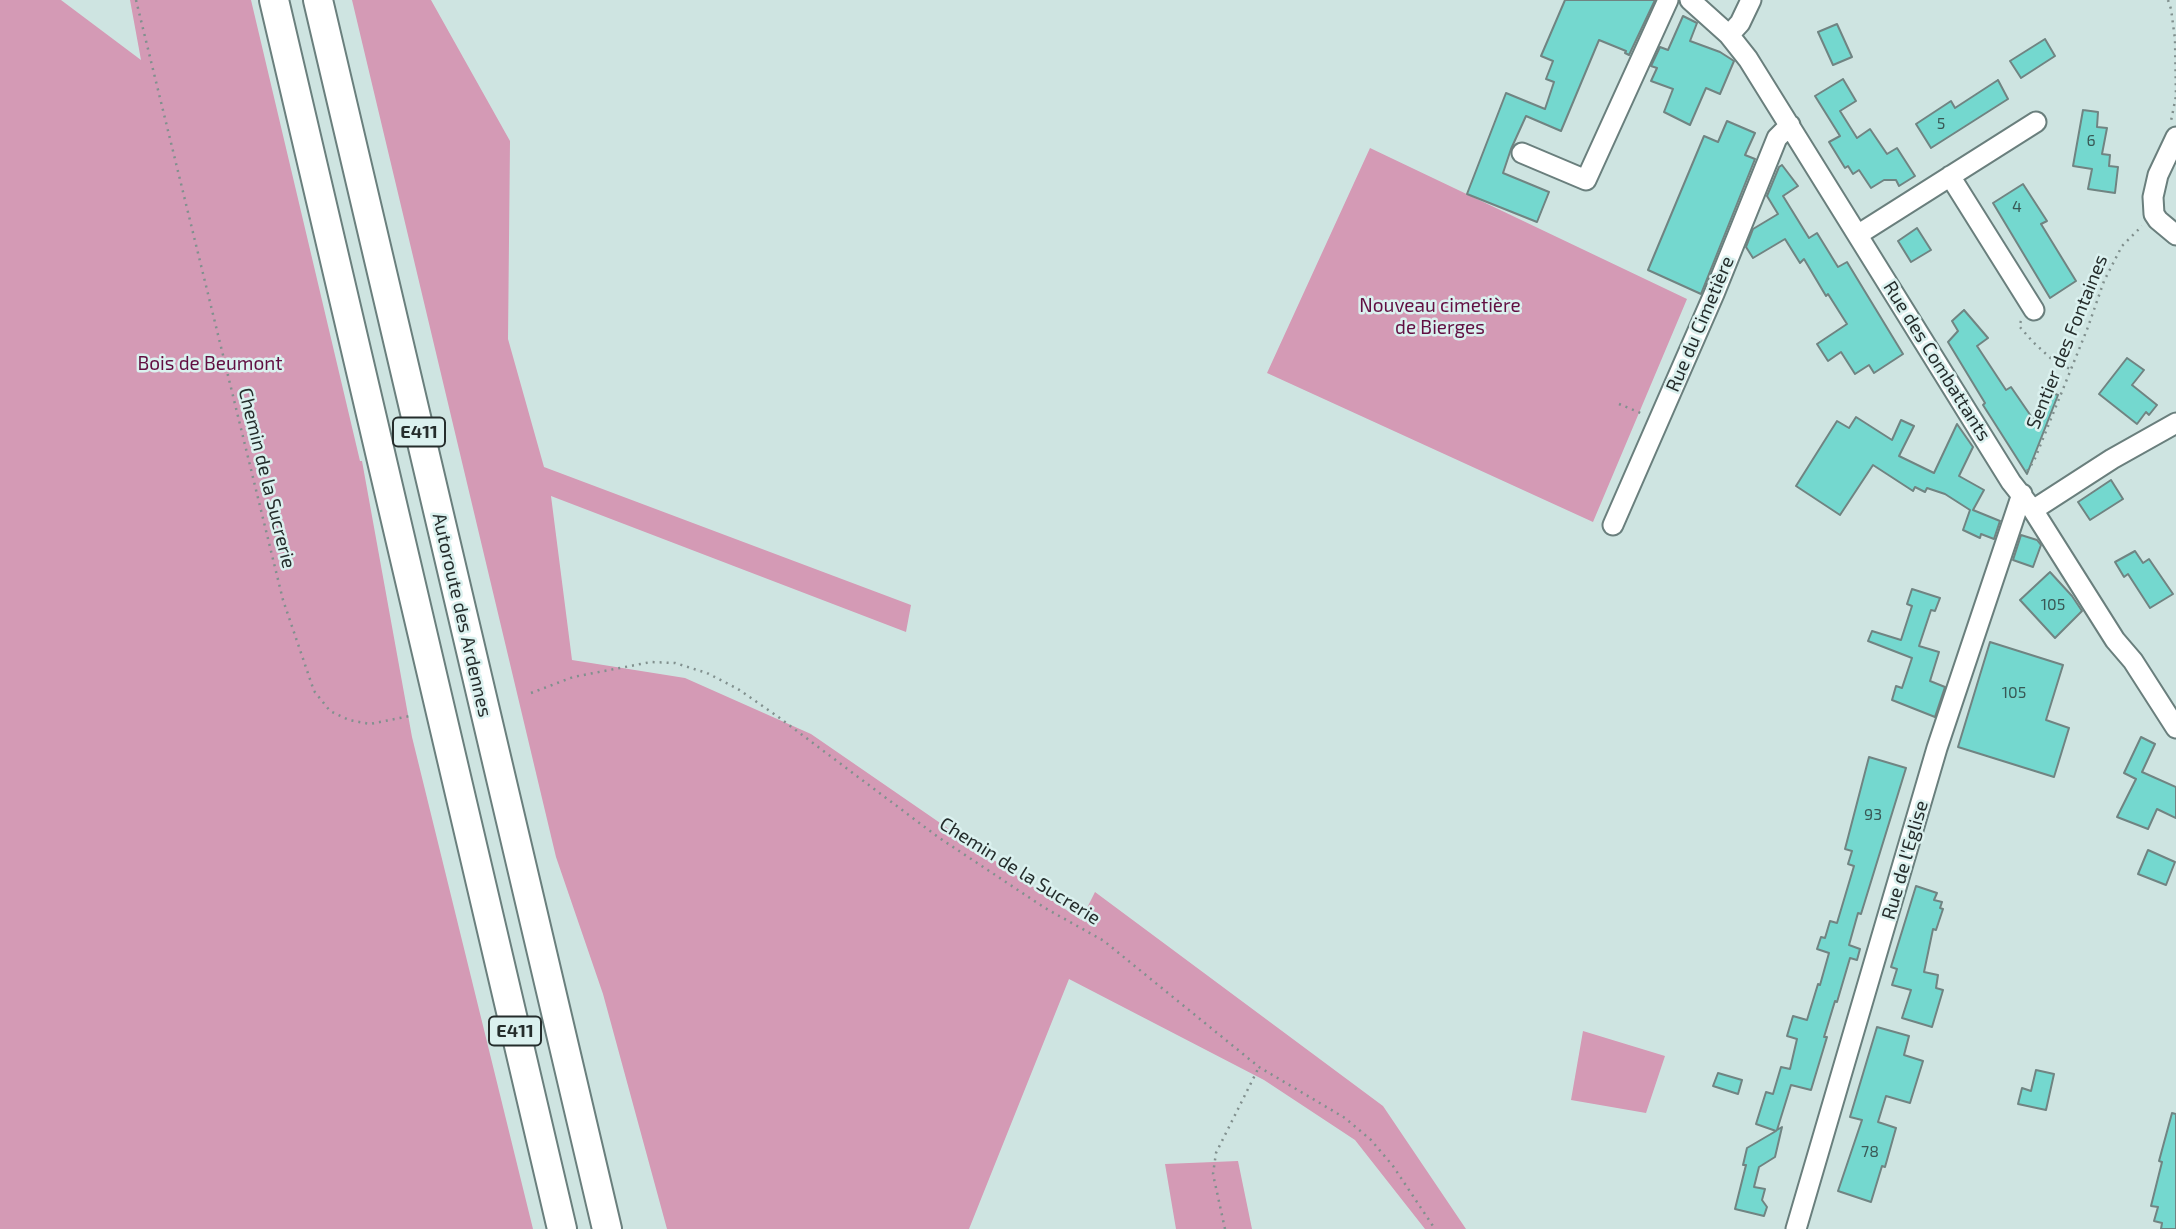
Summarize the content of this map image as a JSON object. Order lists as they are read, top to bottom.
{
  "streets": {
    "highway": ["E411", "Autoroute des Ardennes"],
    "street": ["Rue du Cimetière", "Rue des Combattants", "Rue de l'Eglise"],
    "path": ["Sentier des Fontaines", "Chemin de la Sucrerie"]
  },
  "crossings": [
    ["Rue du Cimetière", "Rue des Combattants"],
    ["Sentier des Fontaines", "Rue des Combattants"],
    ["Sentier des Fontaines", "Rue de l'Eglise"],
    ["Rue des Combattants", "Rue de l'Eglise"]
  ],
  "parks": ["Nouveau cimetière de Bierges", "Bois de Beumont"],
  "house_numbers": [
    "5",
    "6",
    "4",
    "105",
    "105",
    "93",
    "78"
  ]
}
